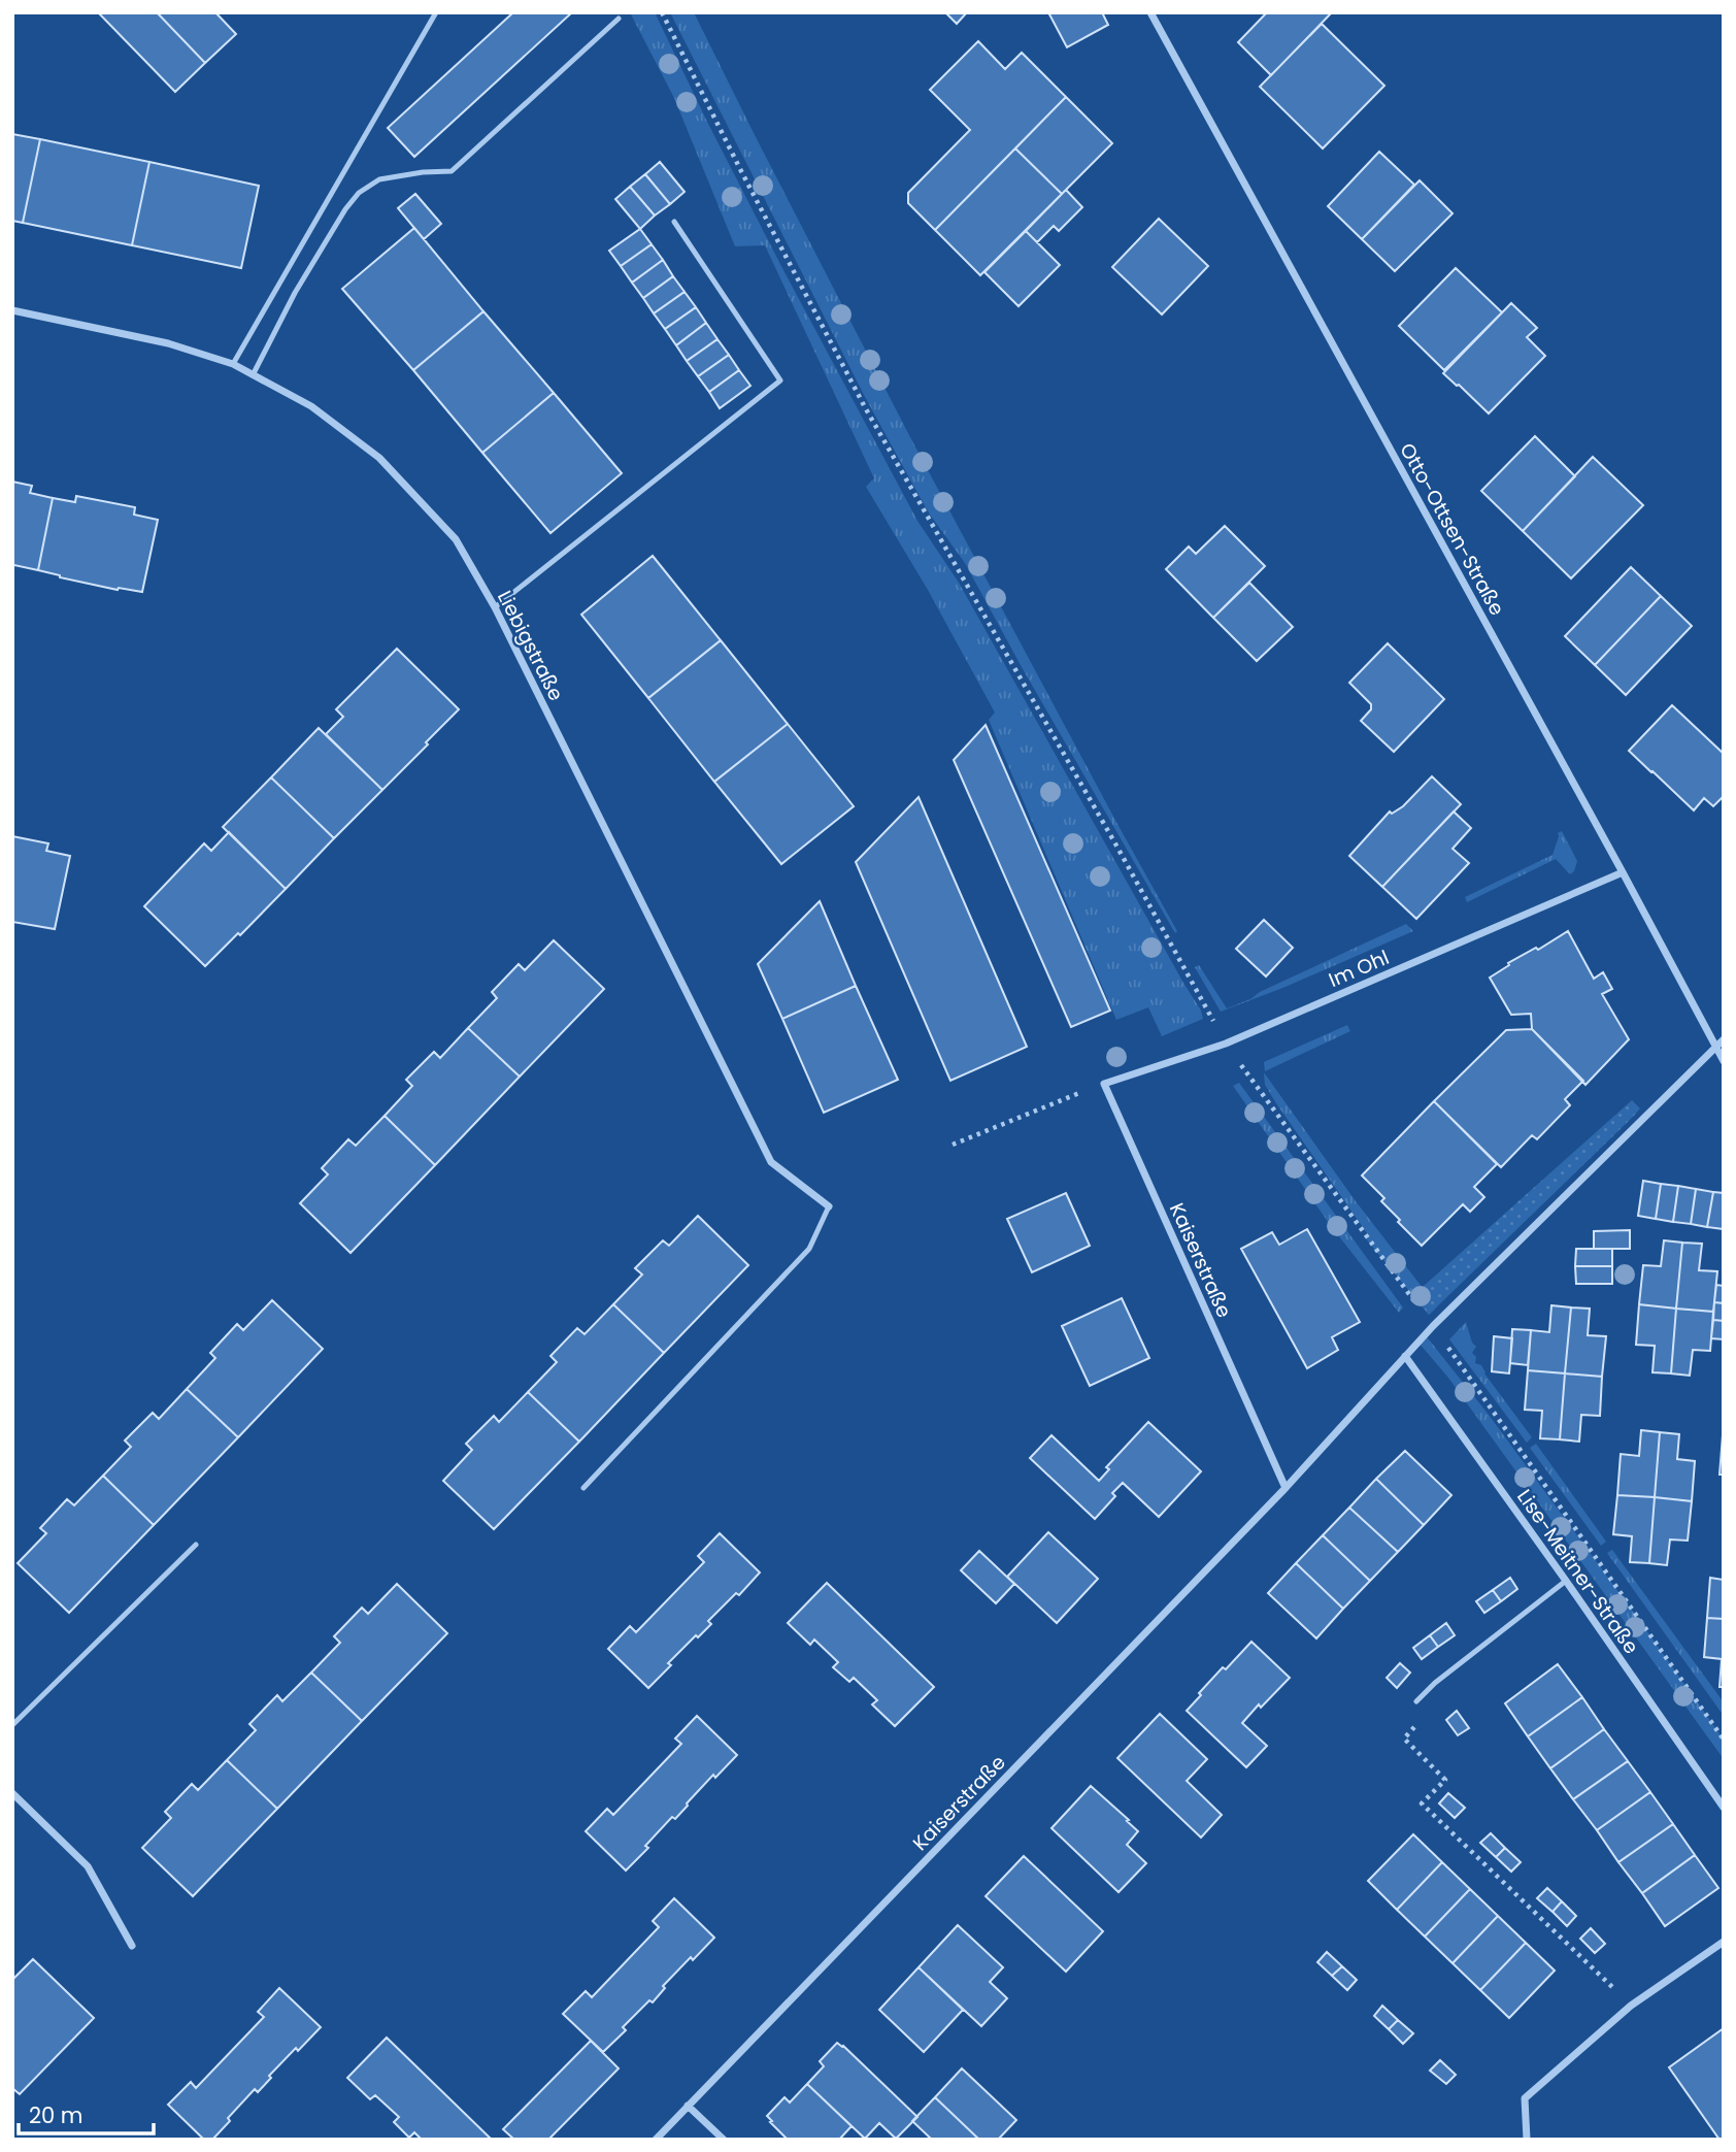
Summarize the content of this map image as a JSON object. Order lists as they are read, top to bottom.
{
  "streets": {
    "street": [
      "Otto-Ottsen-Straße",
      "Liebigstraße",
      "Im Ohl",
      "Kaiserstraße",
      "Lise-Meitner-Straße"
    ]
  },
  "crossings": [
    ["Otto-Ottsen-Straße", "Im Ohl"],
    ["Otto-Ottsen-Straße", "Kaiserstraße"],
    ["Im Ohl", "Kaiserstraße"],
    ["Kaiserstraße", "Lise-Meitner-Straße"]
  ],
  "scale_bar": "20 m"
}
